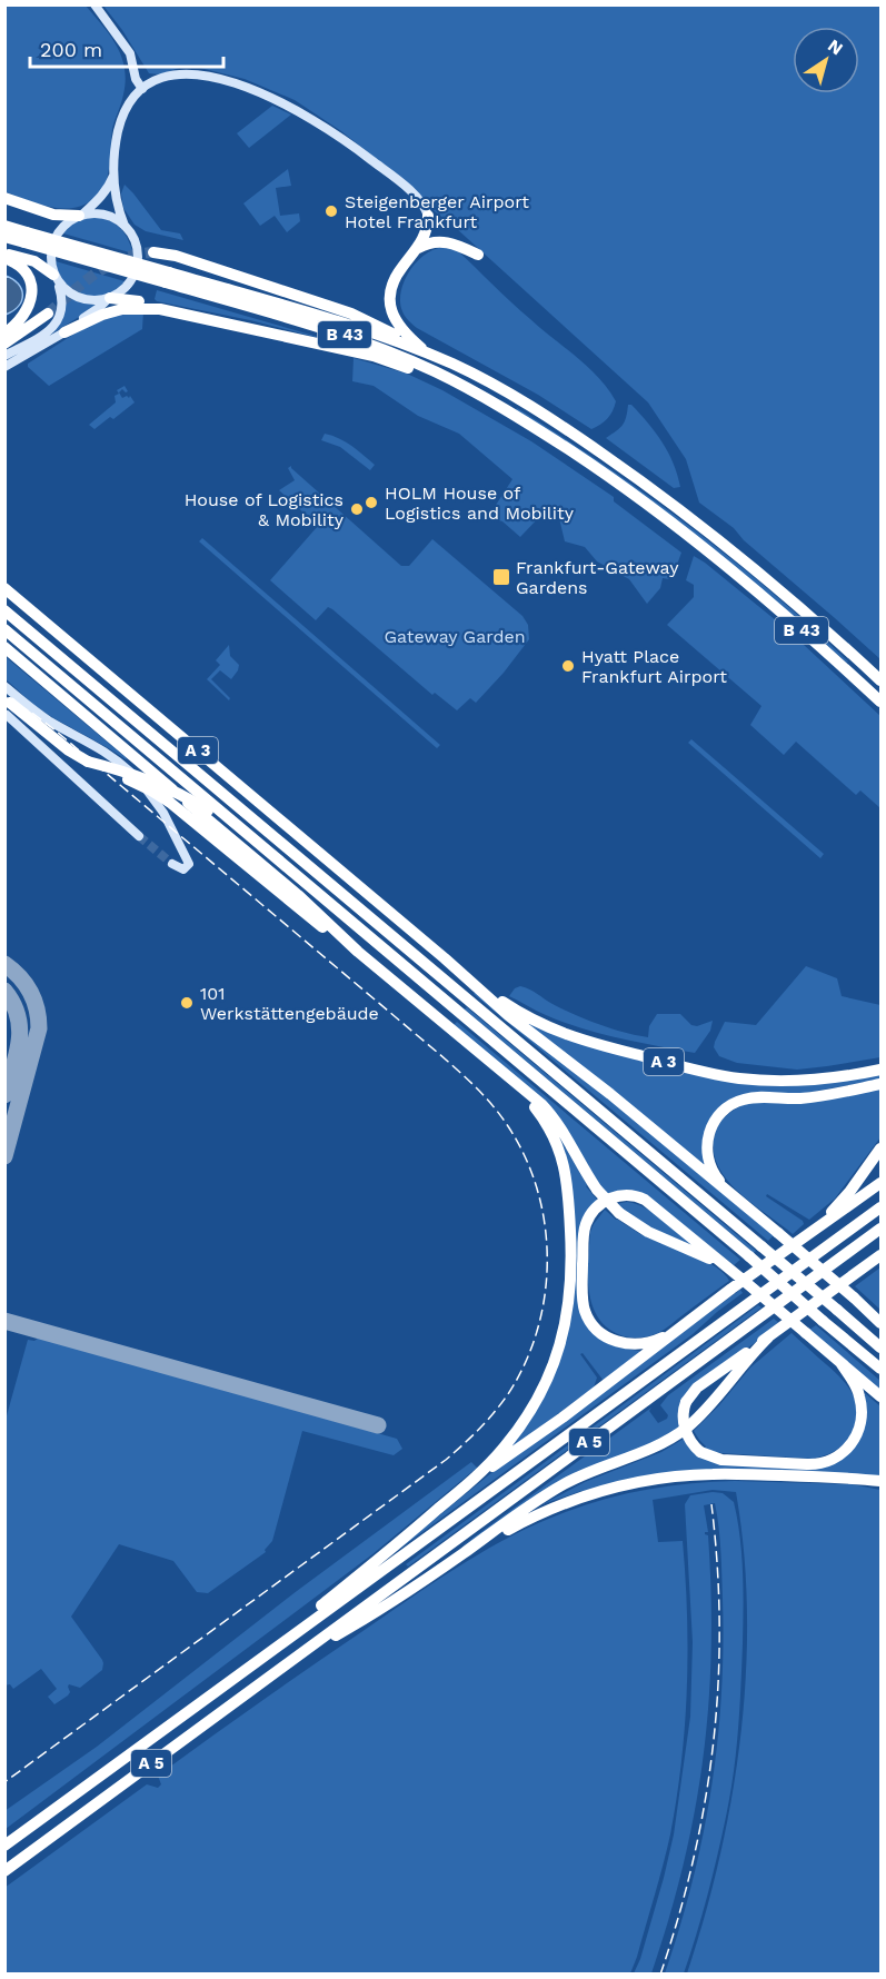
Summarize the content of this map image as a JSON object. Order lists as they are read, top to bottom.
{
  "streets": {
    "highway": ["B 43", "A 3", "A 5"]
  },
  "parks": ["Gateway Garden"],
  "places": {
    "other": [
      "Steigenberger Airport Hotel Frankfurt",
      "HOLM House of Logistics and Mobility",
      "House of Logistics & Mobility",
      "Hyatt Place Frankfurt Airport",
      "101 Werkstättengebäude"
    ],
    "transit": ["Frankfurt-Gateway Gardens"]
  },
  "scale_bar": "200 m",
  "north": "top right"
}
